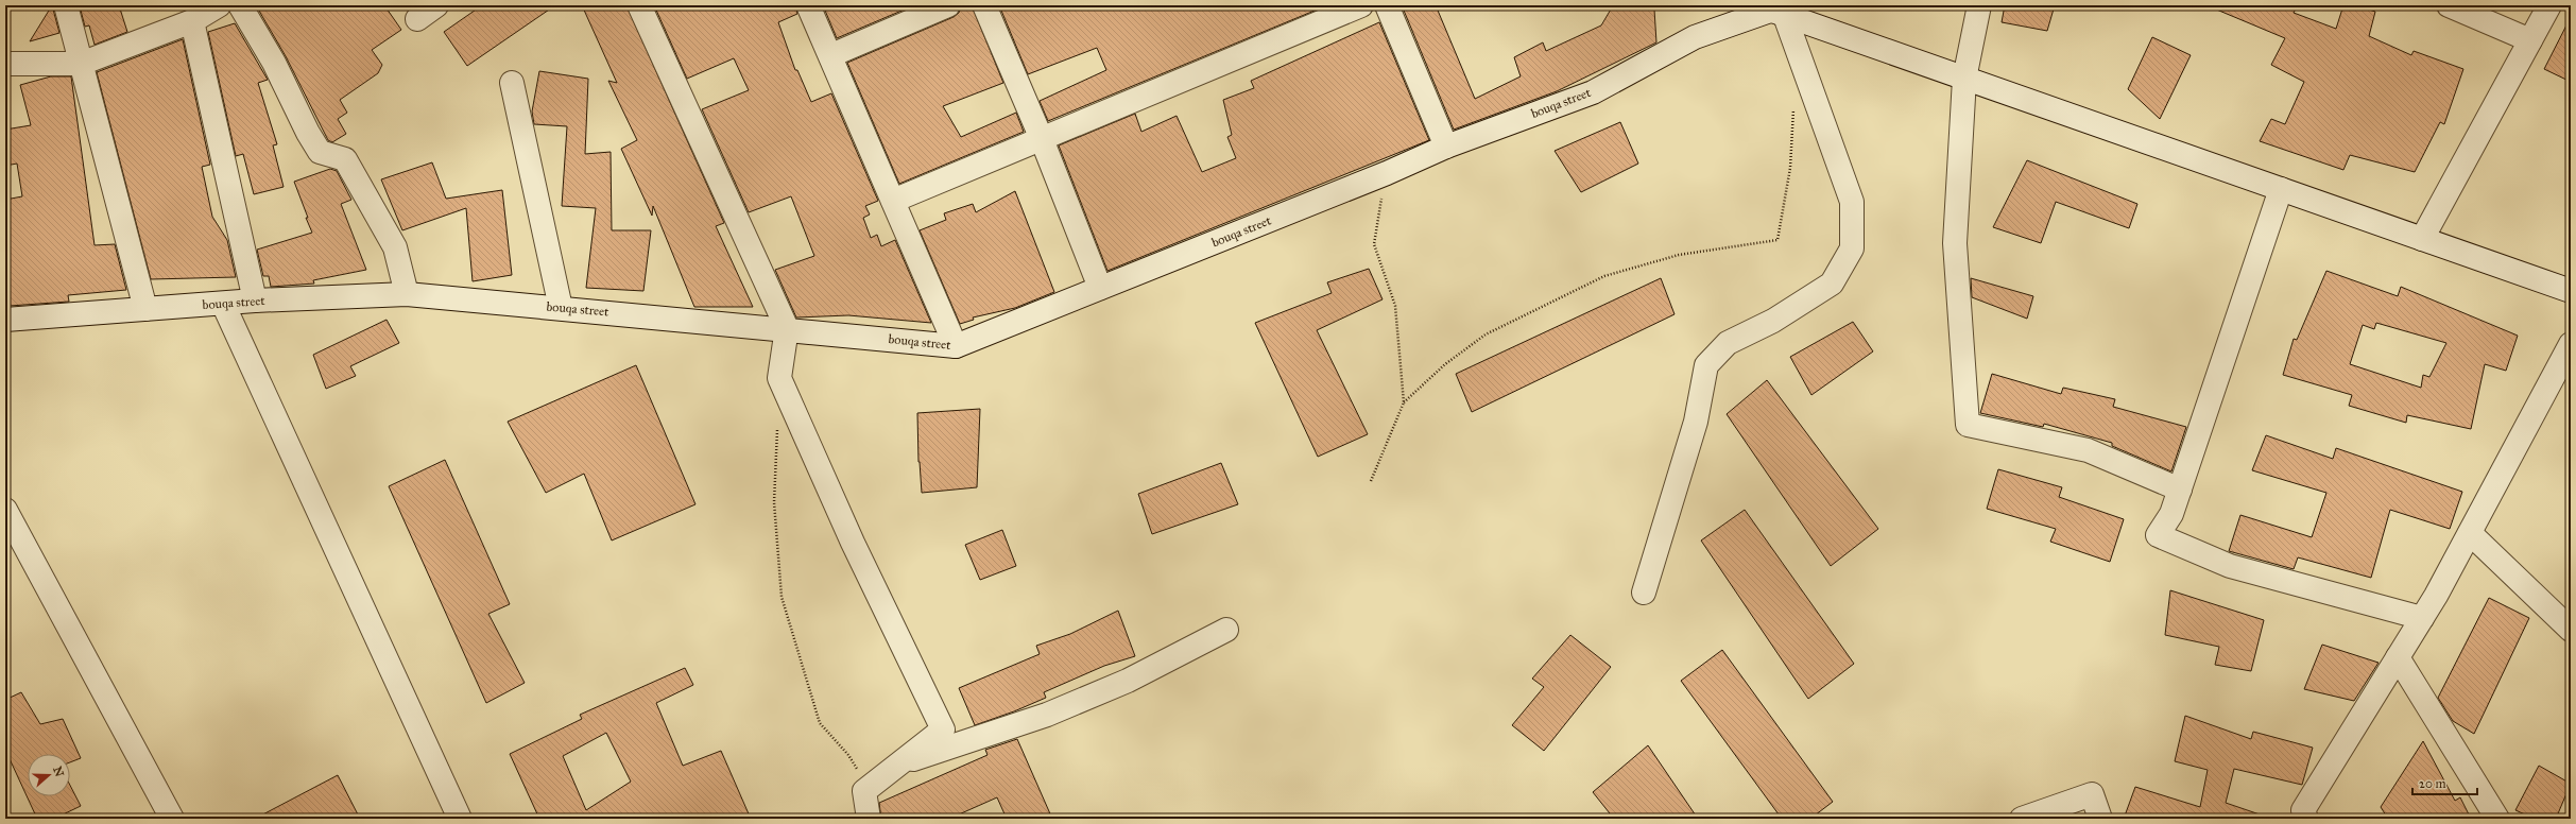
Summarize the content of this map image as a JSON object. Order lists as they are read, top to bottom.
{
  "streets": {
    "street": ["bouqa street"]
  },
  "scale_bar": "20 m",
  "north": "right"
}
